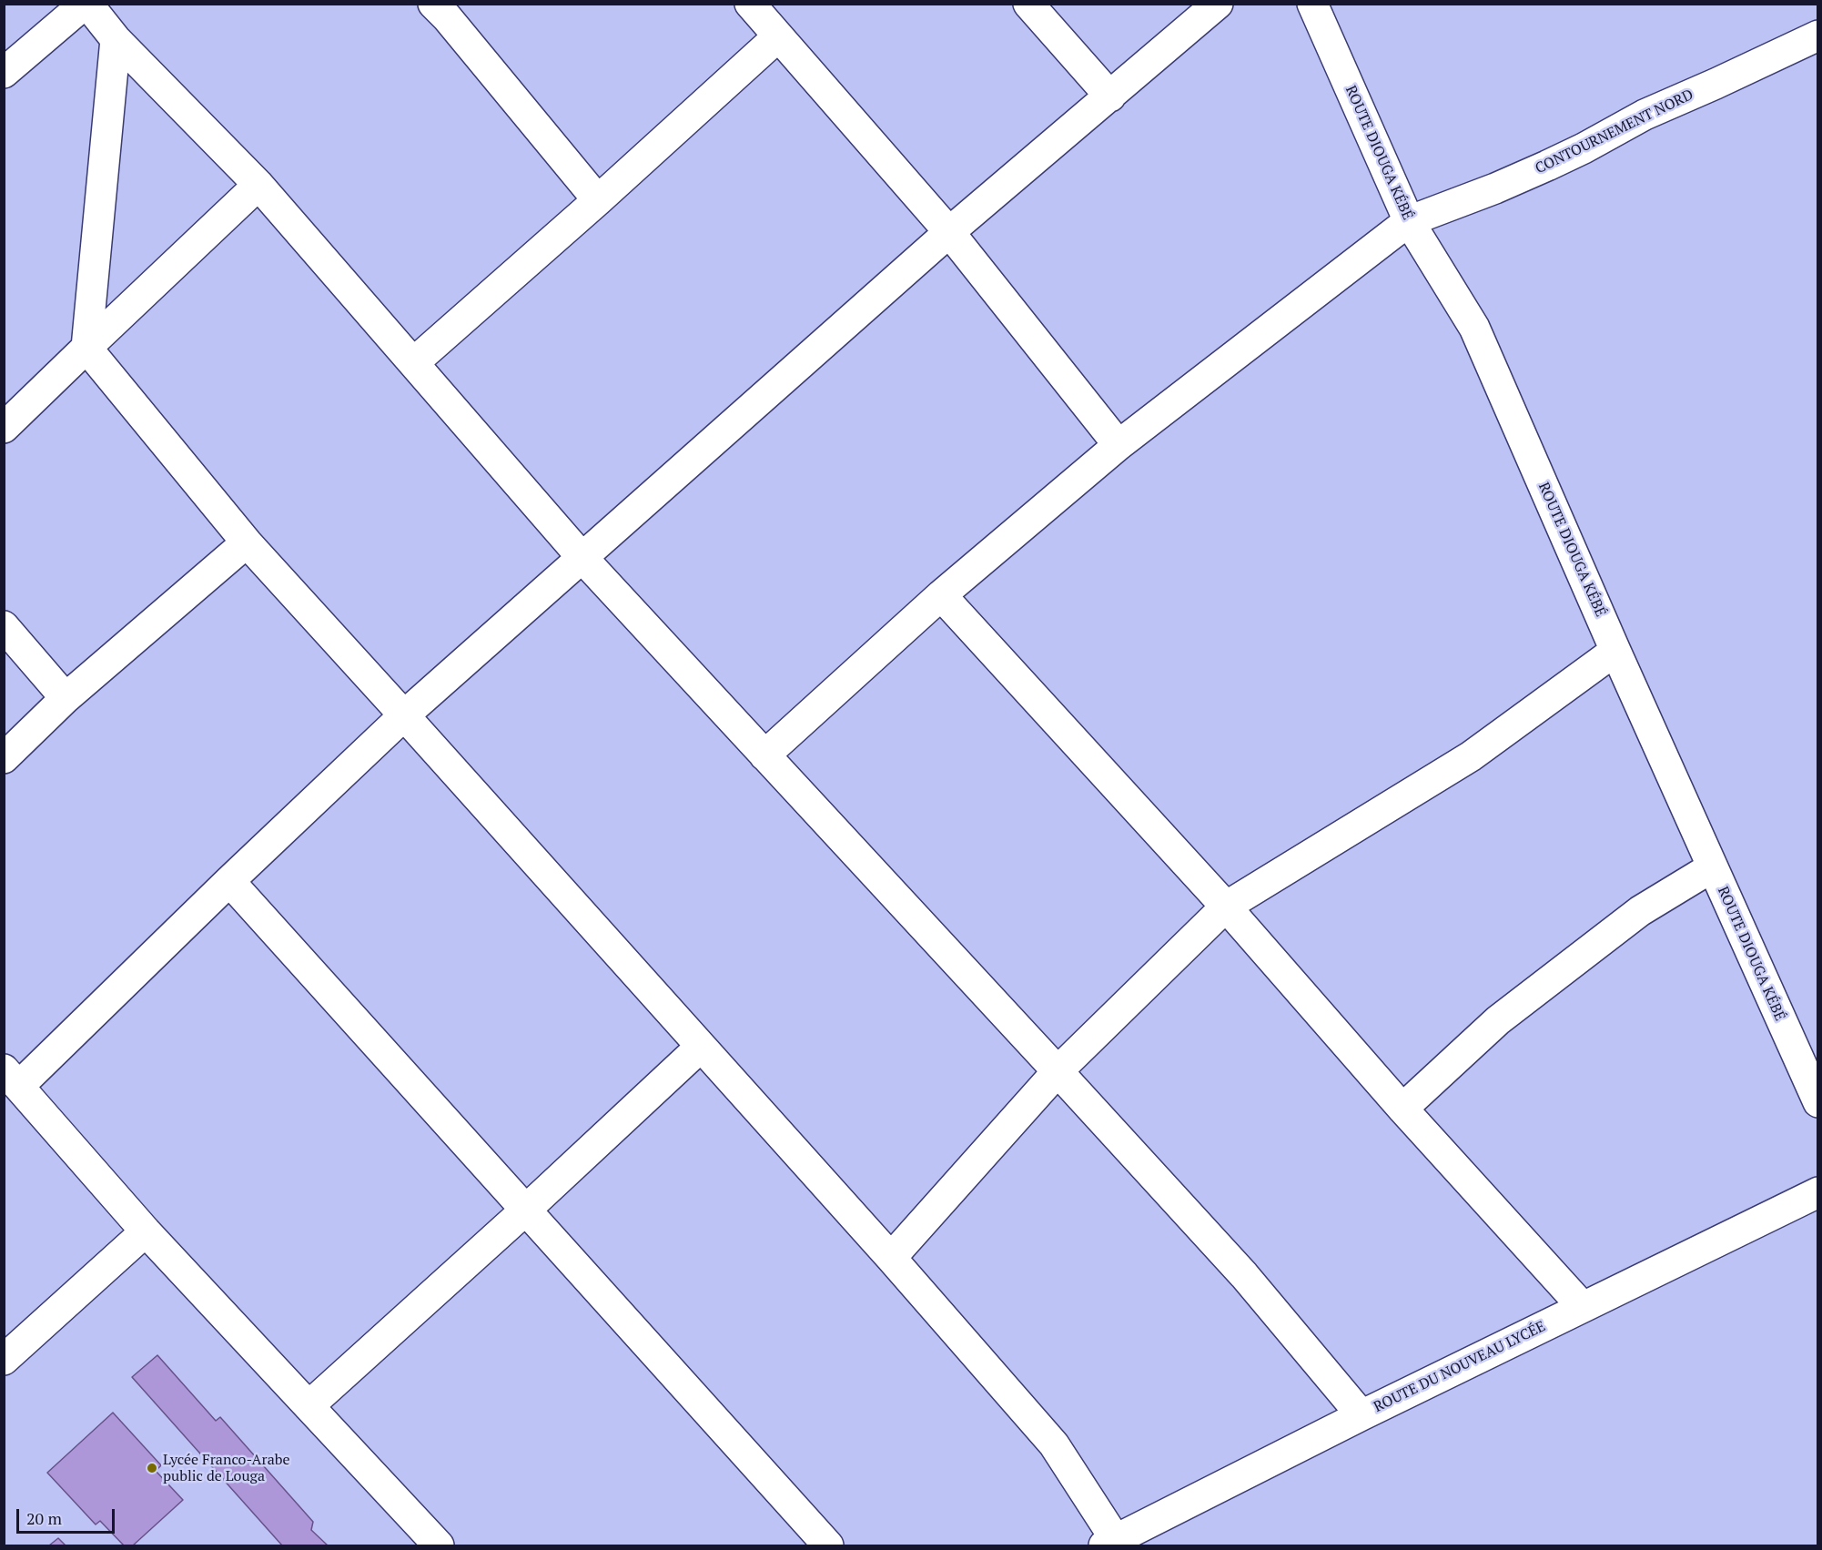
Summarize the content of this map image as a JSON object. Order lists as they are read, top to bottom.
{
  "streets": {
    "street": ["CONTOURNEMENT NORD", "ROUTE DIOUGA KÉBÉ", "ROUTE DU NOUVEAU LYCÉE"]
  },
  "crossings": [
    ["CONTOURNEMENT NORD", "ROUTE DIOUGA KÉBÉ"]
  ],
  "places": ["Lycée Franco-Arabe public de Louga"],
  "scale_bar": "20 m"
}
